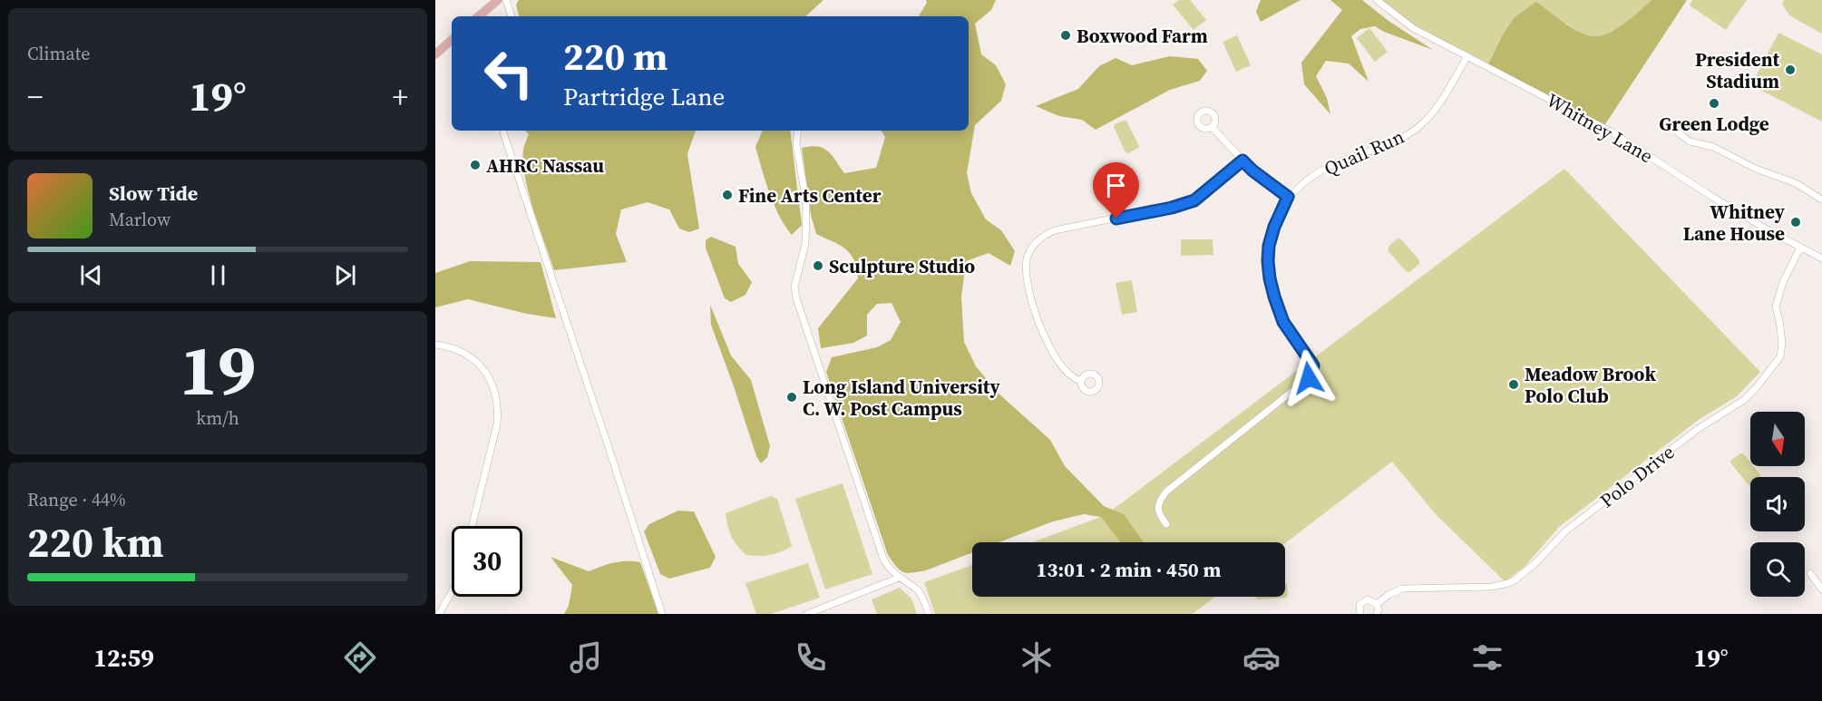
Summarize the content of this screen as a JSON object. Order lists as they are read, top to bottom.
{
  "streets": {
    "street": ["Whitney Lane", "Quail Run", "Polo Drive"]
  },
  "crossings": [
    ["Whitney Lane", "Quail Run"],
    ["Whitney Lane", "Polo Drive"]
  ],
  "places": [
    "Boxwood Farm",
    "President Stadium",
    "Green Lodge",
    "AHRC Nassau",
    "Fine Arts Center",
    "Whitney Lane House",
    "Sculpture Studio",
    "Meadow Brook Polo Club",
    "Long Island University C. W. Post Campus"
  ],
  "north": "bottom",
  "page": {
    "tile": [
      "Climate",
      ["19", "km/h"],
      ["Range · 44%", "220 km"]
    ],
    "turn": ["220 m", "Partridge Lane"],
    "heat": ["−", "19°", "+"],
    "song": ["Slow Tide", "Marlow"],
    "limit": "30",
    "trip": "13:01 · 2 min · 450 m",
    "tabs": ["12:59", "19°"]
  }
}
